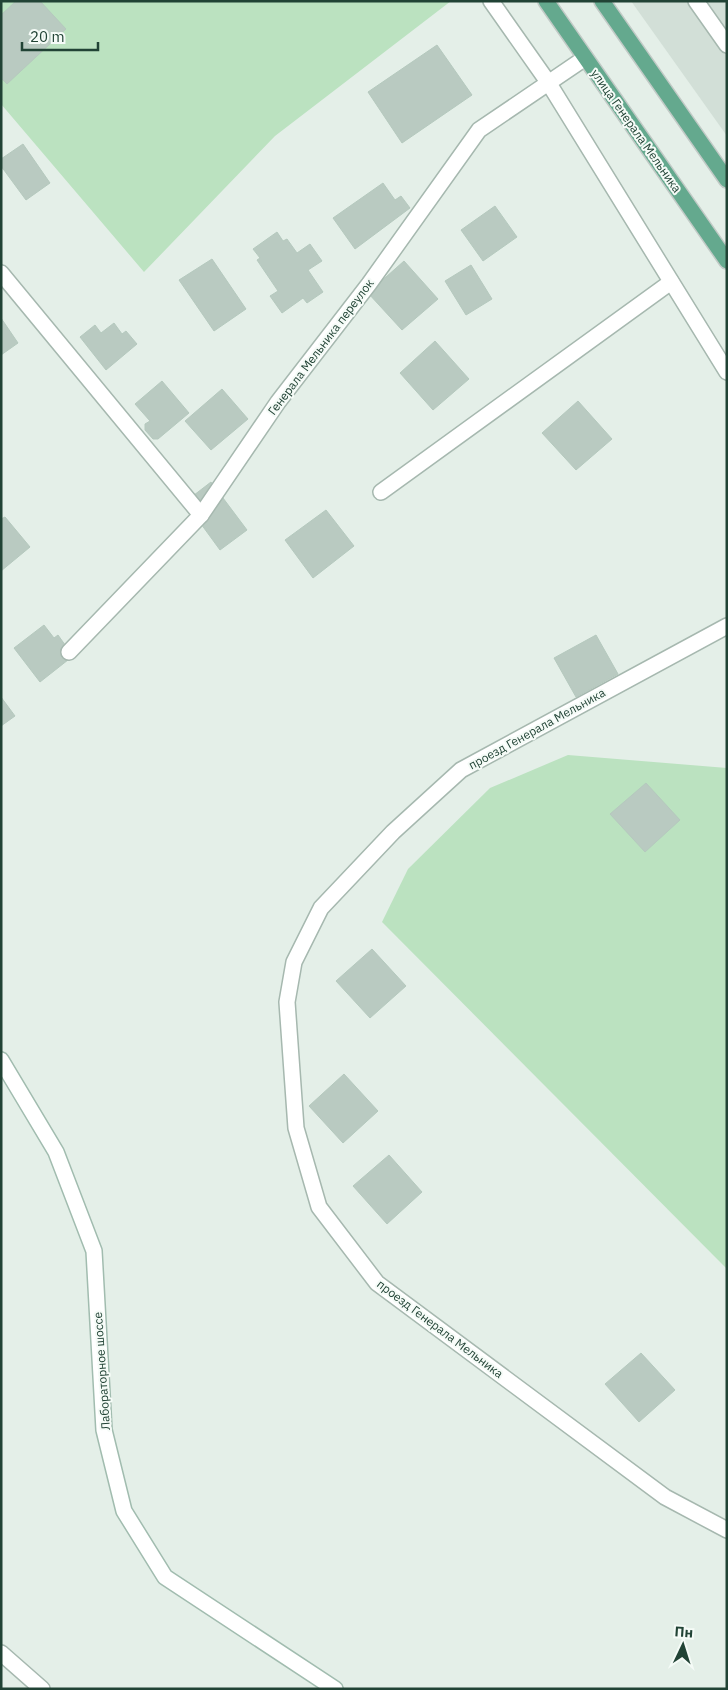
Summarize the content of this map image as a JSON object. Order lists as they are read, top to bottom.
{
  "streets": {
    "main road": ["улица Генерала Мельника"],
    "street": ["Генерала Мельника переулок", "проезд Генерала Мельника", "Лабораторное шоссе"]
  },
  "crossings": [
    ["улица Генерала Мельника", "Генерала Мельника переулок"]
  ],
  "scale_bar": "20 m",
  "north": "top"
}
